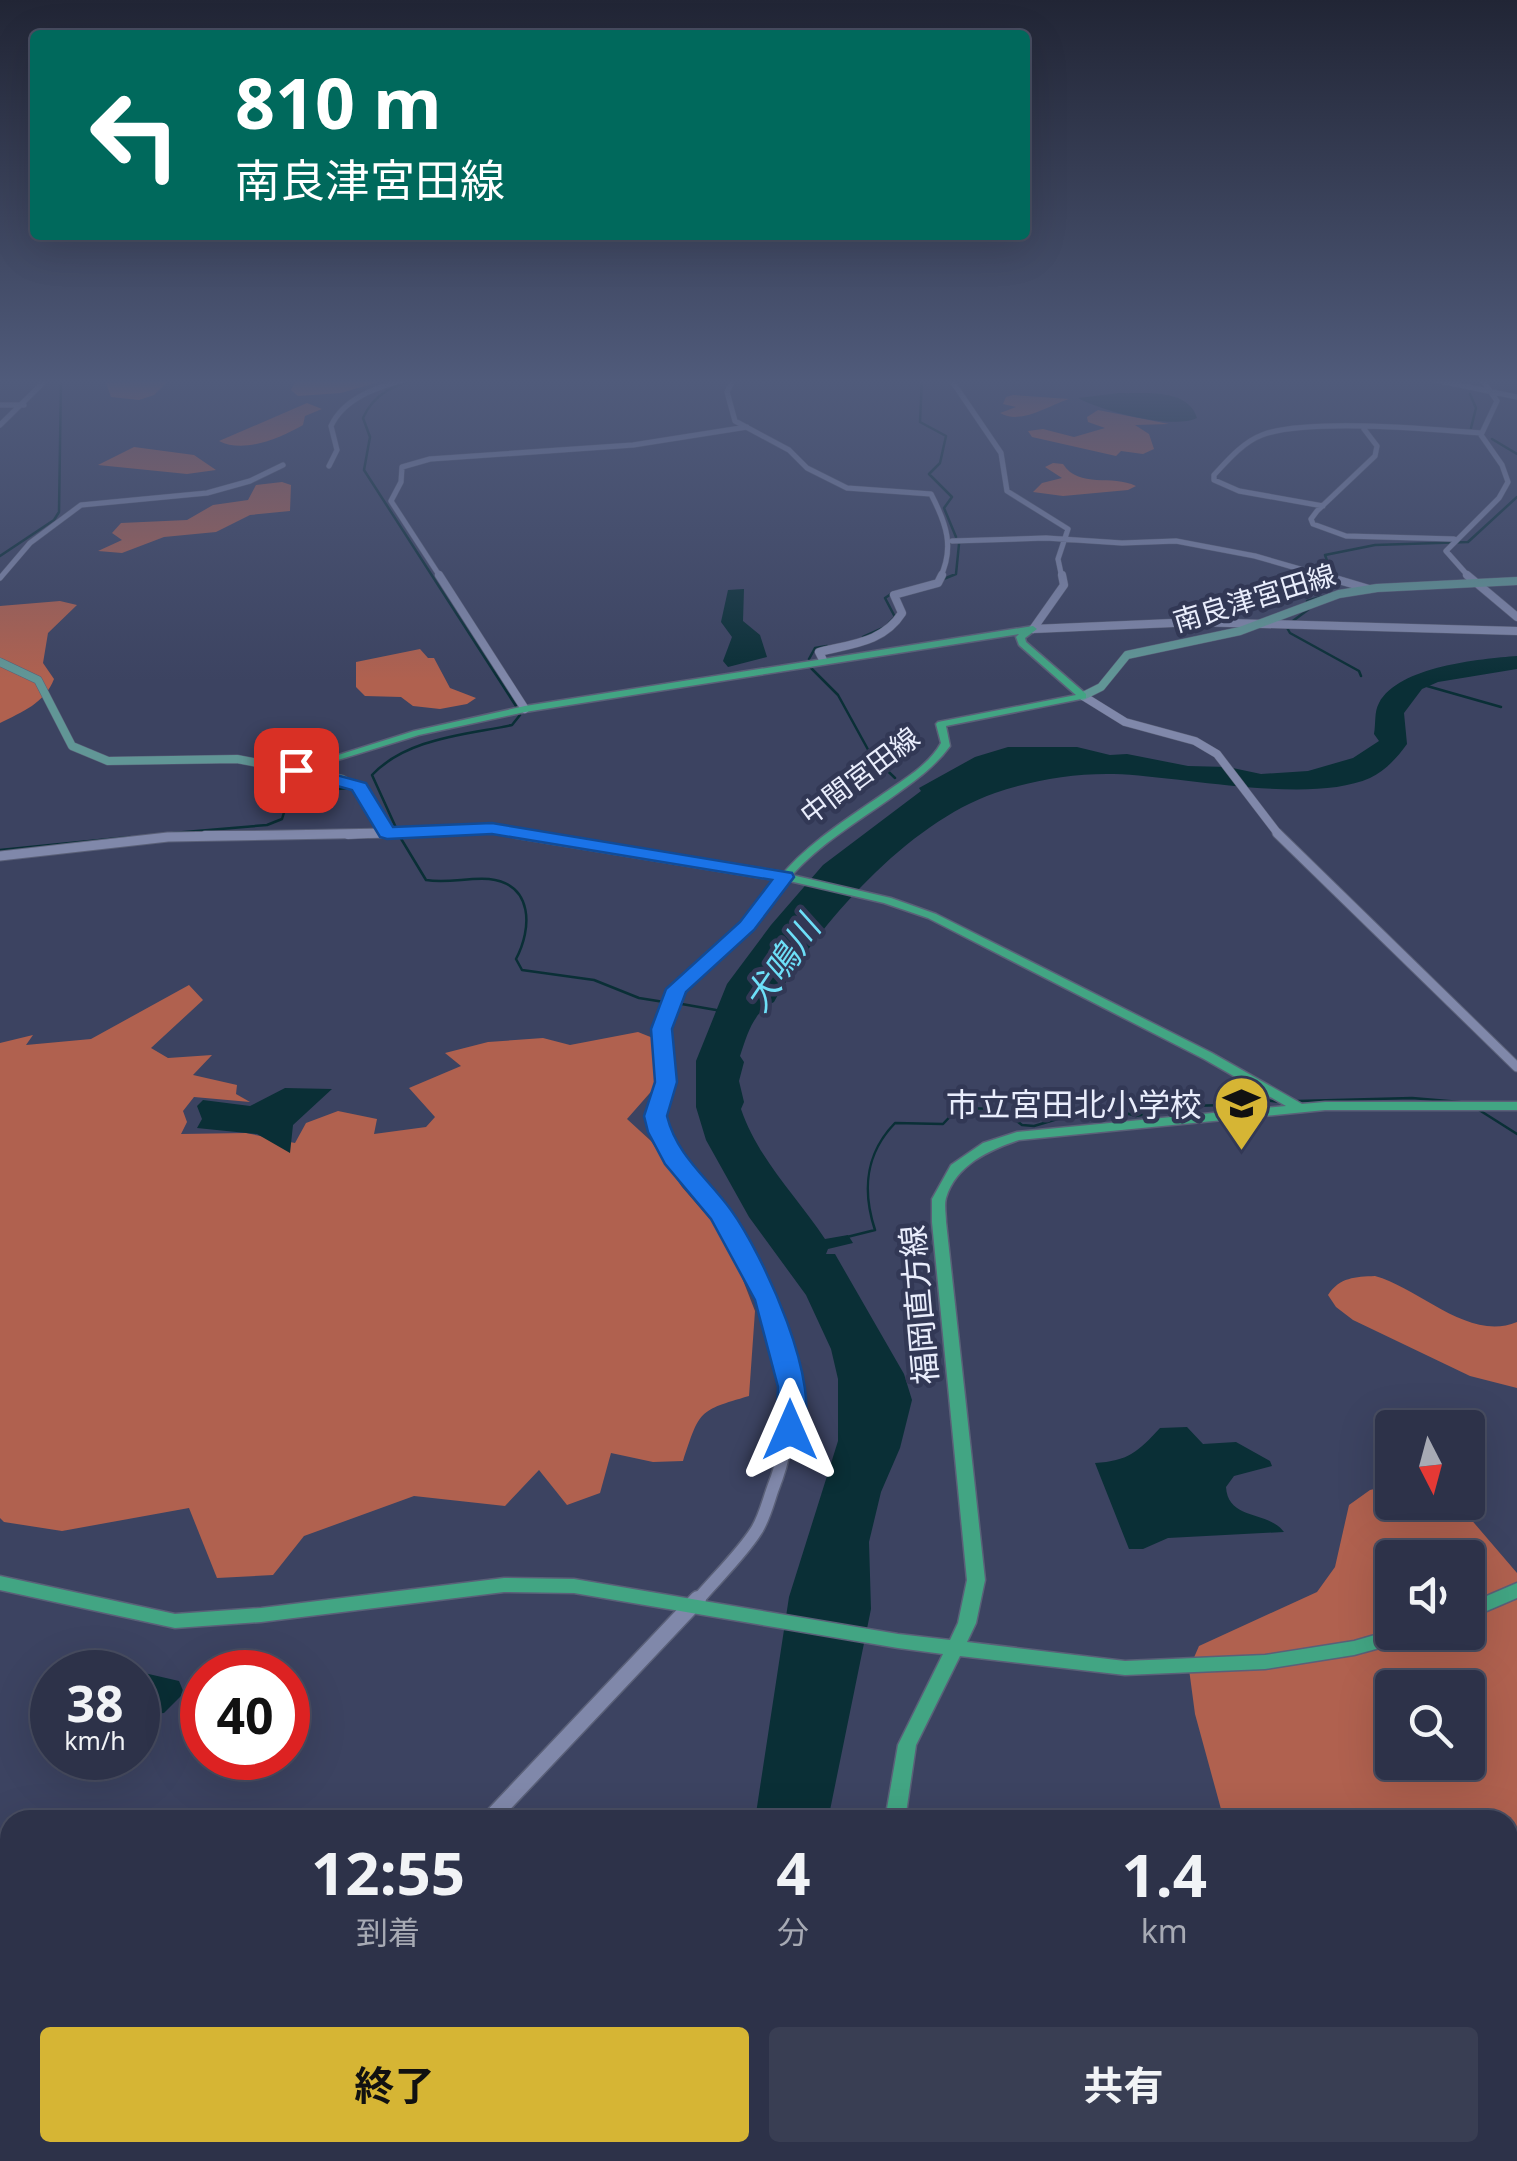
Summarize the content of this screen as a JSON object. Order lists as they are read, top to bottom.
{
  "streets": {
    "main road": ["南良津宮田線", "中間宮田線", "福岡直方線"]
  },
  "crossings": [
    ["南良津宮田線", "中間宮田線"]
  ],
  "water": ["犬鳴川"],
  "places": {
    "school or university": ["市立宮田北小学校"]
  },
  "north": "bottom",
  "page": {
    "turn": ["810 m", "南良津宮田線"],
    "speed": "38 km/h",
    "limit": "40",
    "eta": [
      "12:55",
      "到着",
      "4",
      "分",
      "1.4",
      "km"
    ],
    "buttons": ["終了", "共有"]
  }
}
